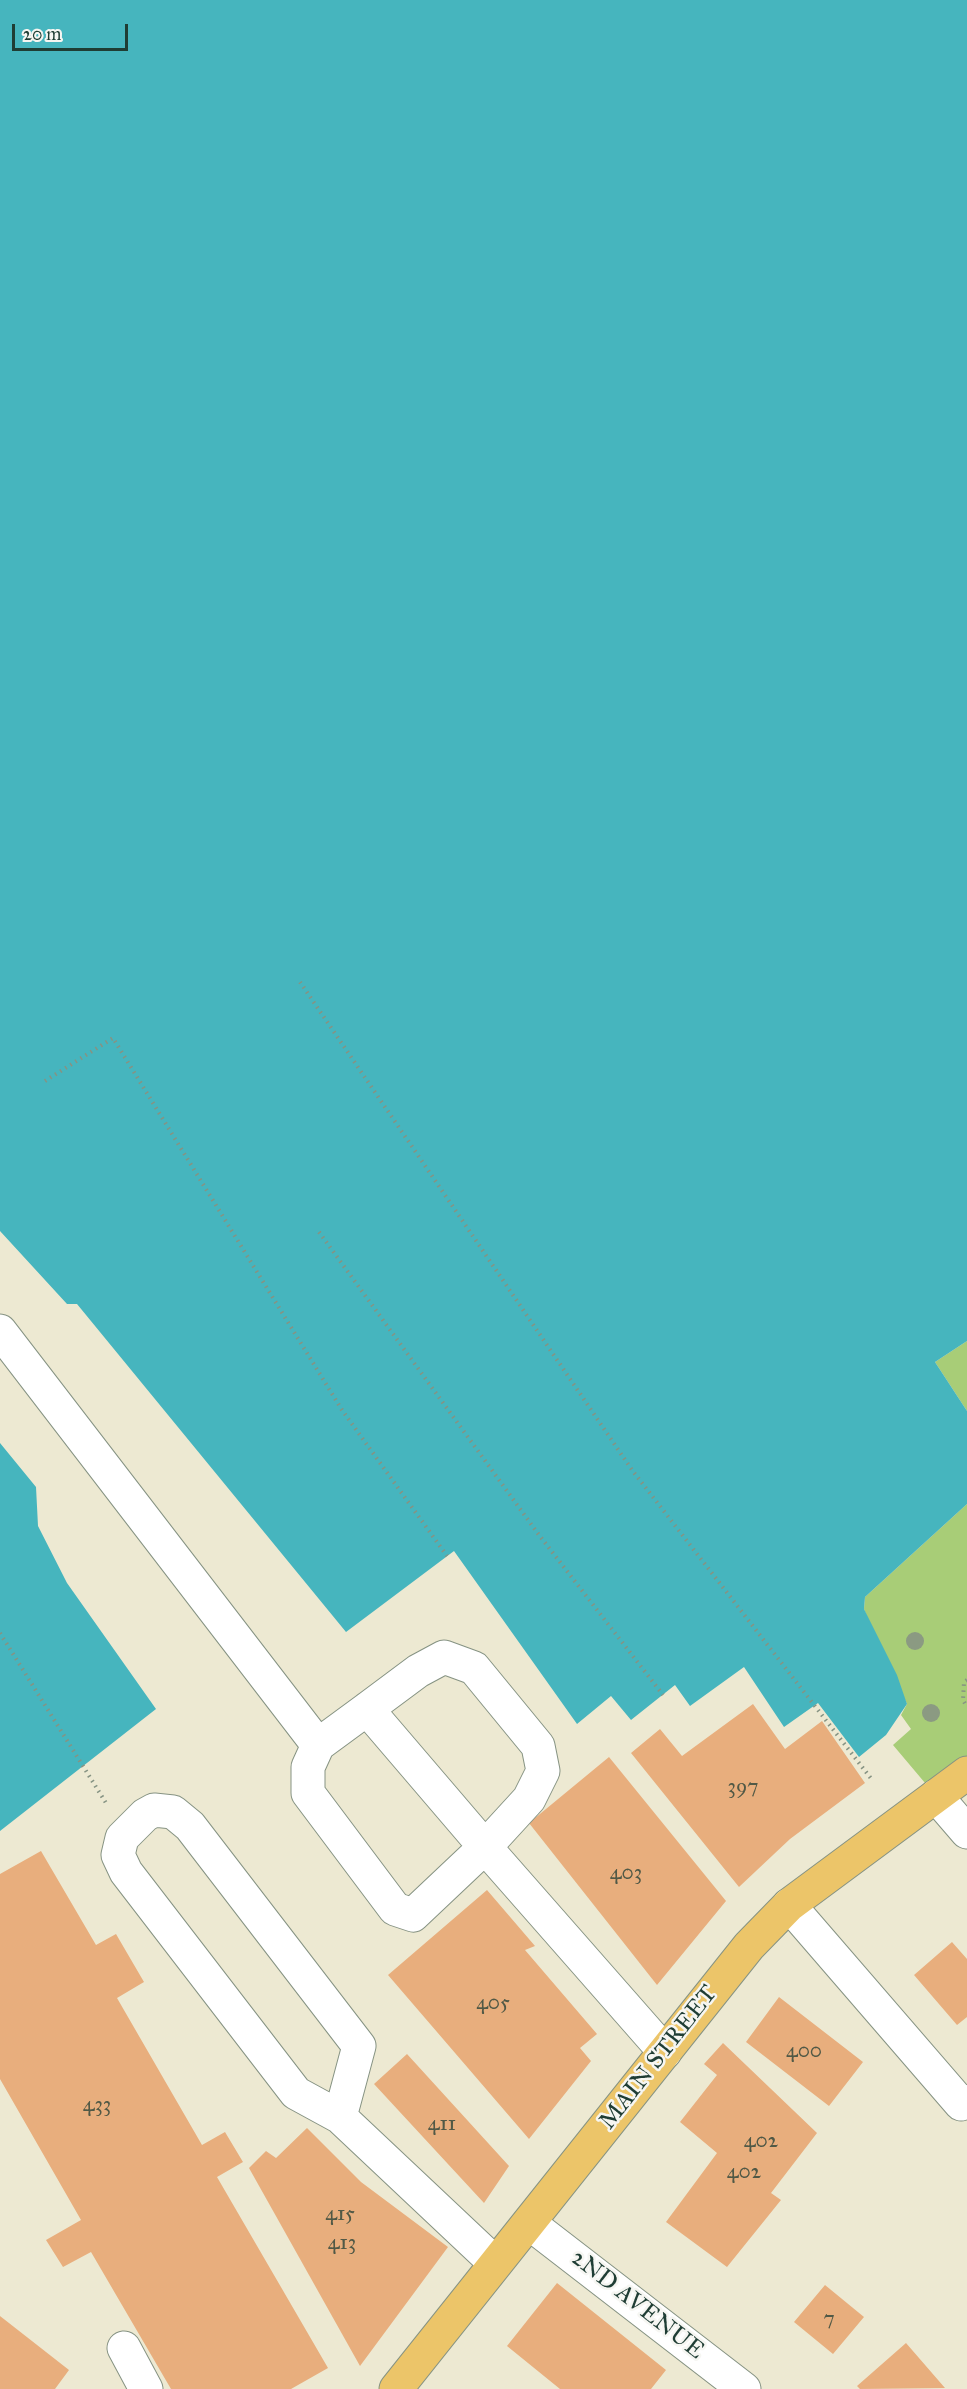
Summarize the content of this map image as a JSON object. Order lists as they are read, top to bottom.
{
  "streets": {
    "main road": ["MAIN STREET"],
    "street": ["2ND AVENUE"]
  },
  "crossings": [
    ["MAIN STREET", "2ND AVENUE"]
  ],
  "house_numbers": [
    "397",
    "403",
    "405",
    "400",
    "433",
    "411",
    "402",
    "402",
    "415",
    "413",
    "7"
  ],
  "scale_bar": "20 m"
}
